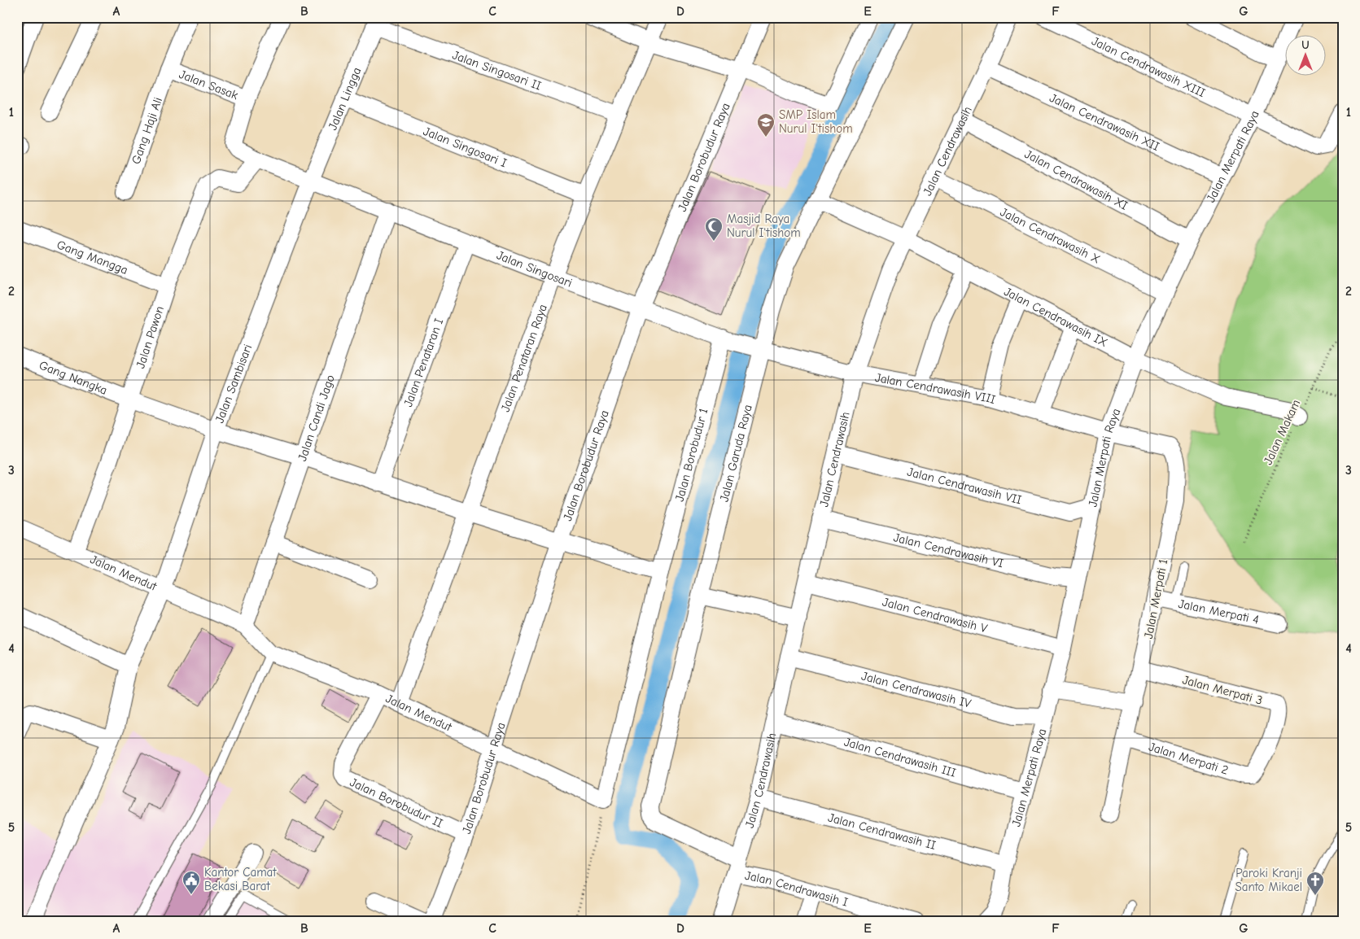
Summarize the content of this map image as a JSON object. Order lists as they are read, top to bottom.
{
  "streets": {
    "street": [
      "Jalan Cendrawasih XIII",
      "Jalan Singosari II",
      "Jalan Sasak",
      "Jalan Lingga",
      "Jalan Cendrawasih XII",
      "Gang Haji Ali",
      "Jalan Singosari I",
      "Jalan Cendrawasih",
      "Jalan Merpati Raya",
      "Jalan Borobudur Raya",
      "Jalan Cendrawasih XI",
      "Jalan Cendrawasih X",
      "Gang Mangga",
      "Jalan Singosari",
      "Jalan Cendrawasih IX",
      "Jalan Pawon",
      "Jalan Penataran Raya",
      "Jalan Penataran I",
      "Gang Nangka",
      "Jalan Sambisari",
      "Jalan Cendrawasih VIII",
      "Jalan Candi Jago",
      "Jalan Garuda Raya",
      "Jalan Borobudur 1",
      "Jalan Cendrawasih VII",
      "Jalan Cendrawasih VI",
      "Jalan Mendut",
      "Jalan Merpati 1",
      "Jalan Merpati 4",
      "Jalan Cendrawasih V",
      "Jalan Cendrawasih IV",
      "Jalan Merpati 3",
      "Jalan Cendrawasih III",
      "Jalan Merpati 2",
      "Jalan Borobudur II",
      "Jalan Cendrawasih II",
      "Jalan Cendrawasih I"
    ],
    "path": ["Jalan Makam"]
  },
  "crossings": [
    ["Jalan Cendrawasih XIII", "Jalan Merpati Raya"],
    ["Jalan Singosari II", "Jalan Lingga"],
    ["Jalan Singosari II", "Jalan Penataran Raya"],
    ["Jalan Sasak", "Jalan Lingga"],
    ["Jalan Sasak", "Gang Haji Ali"],
    ["Jalan Sasak", "Jalan Singosari"],
    ["Jalan Sasak", "Jalan Pawon"],
    ["Jalan Sasak", "Jalan Sambisari"],
    ["Jalan Lingga", "Jalan Singosari I"],
    ["Jalan Lingga", "Jalan Singosari"],
    ["Jalan Lingga", "Jalan Sambisari"],
    ["Jalan Cendrawasih XII", "Jalan Cendrawasih"],
    ["Jalan Cendrawasih XII", "Jalan Merpati Raya"],
    ["Jalan Singosari I", "Jalan Penataran Raya"],
    ["Jalan Cendrawasih", "Jalan Cendrawasih XI"],
    ["Jalan Cendrawasih", "Jalan Cendrawasih X"],
    ["Jalan Cendrawasih", "Jalan Cendrawasih IX"],
    ["Jalan Cendrawasih", "Jalan Cendrawasih VIII"],
    ["Jalan Cendrawasih", "Jalan Garuda Raya"],
    ["Jalan Cendrawasih", "Jalan Cendrawasih VII"],
    ["Jalan Cendrawasih", "Jalan Cendrawasih VI"],
    ["Jalan Cendrawasih", "Jalan Cendrawasih V"],
    ["Jalan Cendrawasih", "Jalan Cendrawasih IV"],
    ["Jalan Cendrawasih", "Jalan Cendrawasih III"],
    ["Jalan Cendrawasih", "Jalan Cendrawasih II"],
    ["Jalan Cendrawasih", "Jalan Cendrawasih I"],
    ["Jalan Merpati Raya", "Jalan Cendrawasih XI"],
    ["Jalan Merpati Raya", "Jalan Cendrawasih X"],
    ["Jalan Merpati Raya", "Jalan Cendrawasih IX"],
    ["Jalan Merpati Raya", "Jalan Cendrawasih VIII"],
    ["Jalan Merpati Raya", "Jalan Cendrawasih VII"],
    ["Jalan Merpati Raya", "Jalan Cendrawasih VI"],
    ["Jalan Merpati Raya", "Jalan Merpati 1"],
    ["Jalan Merpati Raya", "Jalan Cendrawasih V"],
    ["Jalan Merpati Raya", "Jalan Cendrawasih IV"],
    ["Jalan Merpati Raya", "Jalan Cendrawasih III"],
    ["Jalan Merpati Raya", "Jalan Cendrawasih II"],
    ["Jalan Borobudur Raya", "Jalan Singosari"],
    ["Jalan Borobudur Raya", "Gang Nangka"],
    ["Jalan Borobudur Raya", "Jalan Mendut"],
    ["Jalan Borobudur Raya", "Jalan Borobudur II"],
    ["Gang Mangga", "Jalan Pawon"],
    ["Jalan Singosari", "Jalan Penataran Raya"],
    ["Jalan Singosari", "Jalan Penataran I"],
    ["Jalan Singosari", "Jalan Sambisari"],
    ["Jalan Singosari", "Jalan Cendrawasih VIII"],
    ["Jalan Singosari", "Jalan Candi Jago"],
    ["Jalan Singosari", "Jalan Garuda Raya"],
    ["Jalan Singosari", "Jalan Borobudur 1"],
    ["Jalan Cendrawasih IX", "Jalan Makam"],
    ["Jalan Cendrawasih IX", "Jalan Garuda Raya"],
    ["Jalan Pawon", "Gang Nangka"],
    ["Jalan Pawon", "Jalan Mendut"],
    ["Jalan Penataran Raya", "Gang Nangka"],
    ["Jalan Penataran Raya", "Jalan Mendut"],
    ["Jalan Penataran I", "Gang Nangka"],
    ["Gang Nangka", "Jalan Sambisari"],
    ["Gang Nangka", "Jalan Candi Jago"],
    ["Gang Nangka", "Jalan Borobudur 1"],
    ["Jalan Sambisari", "Jalan Mendut"],
    ["Jalan Cendrawasih VIII", "Jalan Garuda Raya"],
    ["Jalan Cendrawasih VIII", "Jalan Merpati 1"],
    ["Jalan Candi Jago", "Jalan Mendut"],
    ["Jalan Garuda Raya", "Jalan Cendrawasih I"],
    ["Jalan Mendut", "Jalan Borobudur II"],
    ["Jalan Merpati 1", "Jalan Merpati 4"],
    ["Jalan Merpati 1", "Jalan Merpati 3"],
    ["Jalan Merpati 1", "Jalan Merpati 2"],
    ["Jalan Merpati 3", "Jalan Merpati 2"]
  ],
  "places": {
    "school or university": ["SMP Islam Nurul I'tishom"],
    "mosque": ["Masjid Raya Nurul I'tishom"],
    "public building": ["Kantor Camat Bekasi Barat"],
    "church": ["Paroki Kranji Santo Mikael"]
  },
  "north": "top",
  "grid": {
    "columns": [
      "A",
      "B",
      "C",
      "D",
      "E",
      "F",
      "G"
    ],
    "rows": [
      "1",
      "2",
      "3",
      "4",
      "5"
    ]
  }
}
